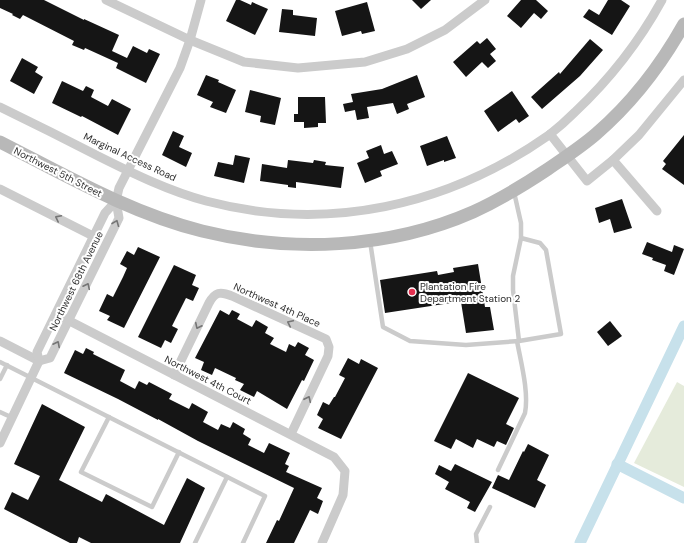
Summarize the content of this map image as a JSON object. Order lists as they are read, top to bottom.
{
  "streets": {
    "street": [
      "Marginal Access Road",
      "Northwest 5th Street",
      "Northwest 68th Avenue",
      "Northwest 4th Place",
      "Northwest 4th Court"
    ]
  },
  "crossings": [
    ["Marginal Access Road", "Northwest 68th Avenue"],
    ["Northwest 5th Street", "Northwest 68th Avenue"],
    ["Northwest 68th Avenue", "Northwest 4th Court"],
    ["Northwest 4th Place", "Northwest 4th Court"]
  ],
  "places": ["Plantation Fire Department Station 2"]
}
